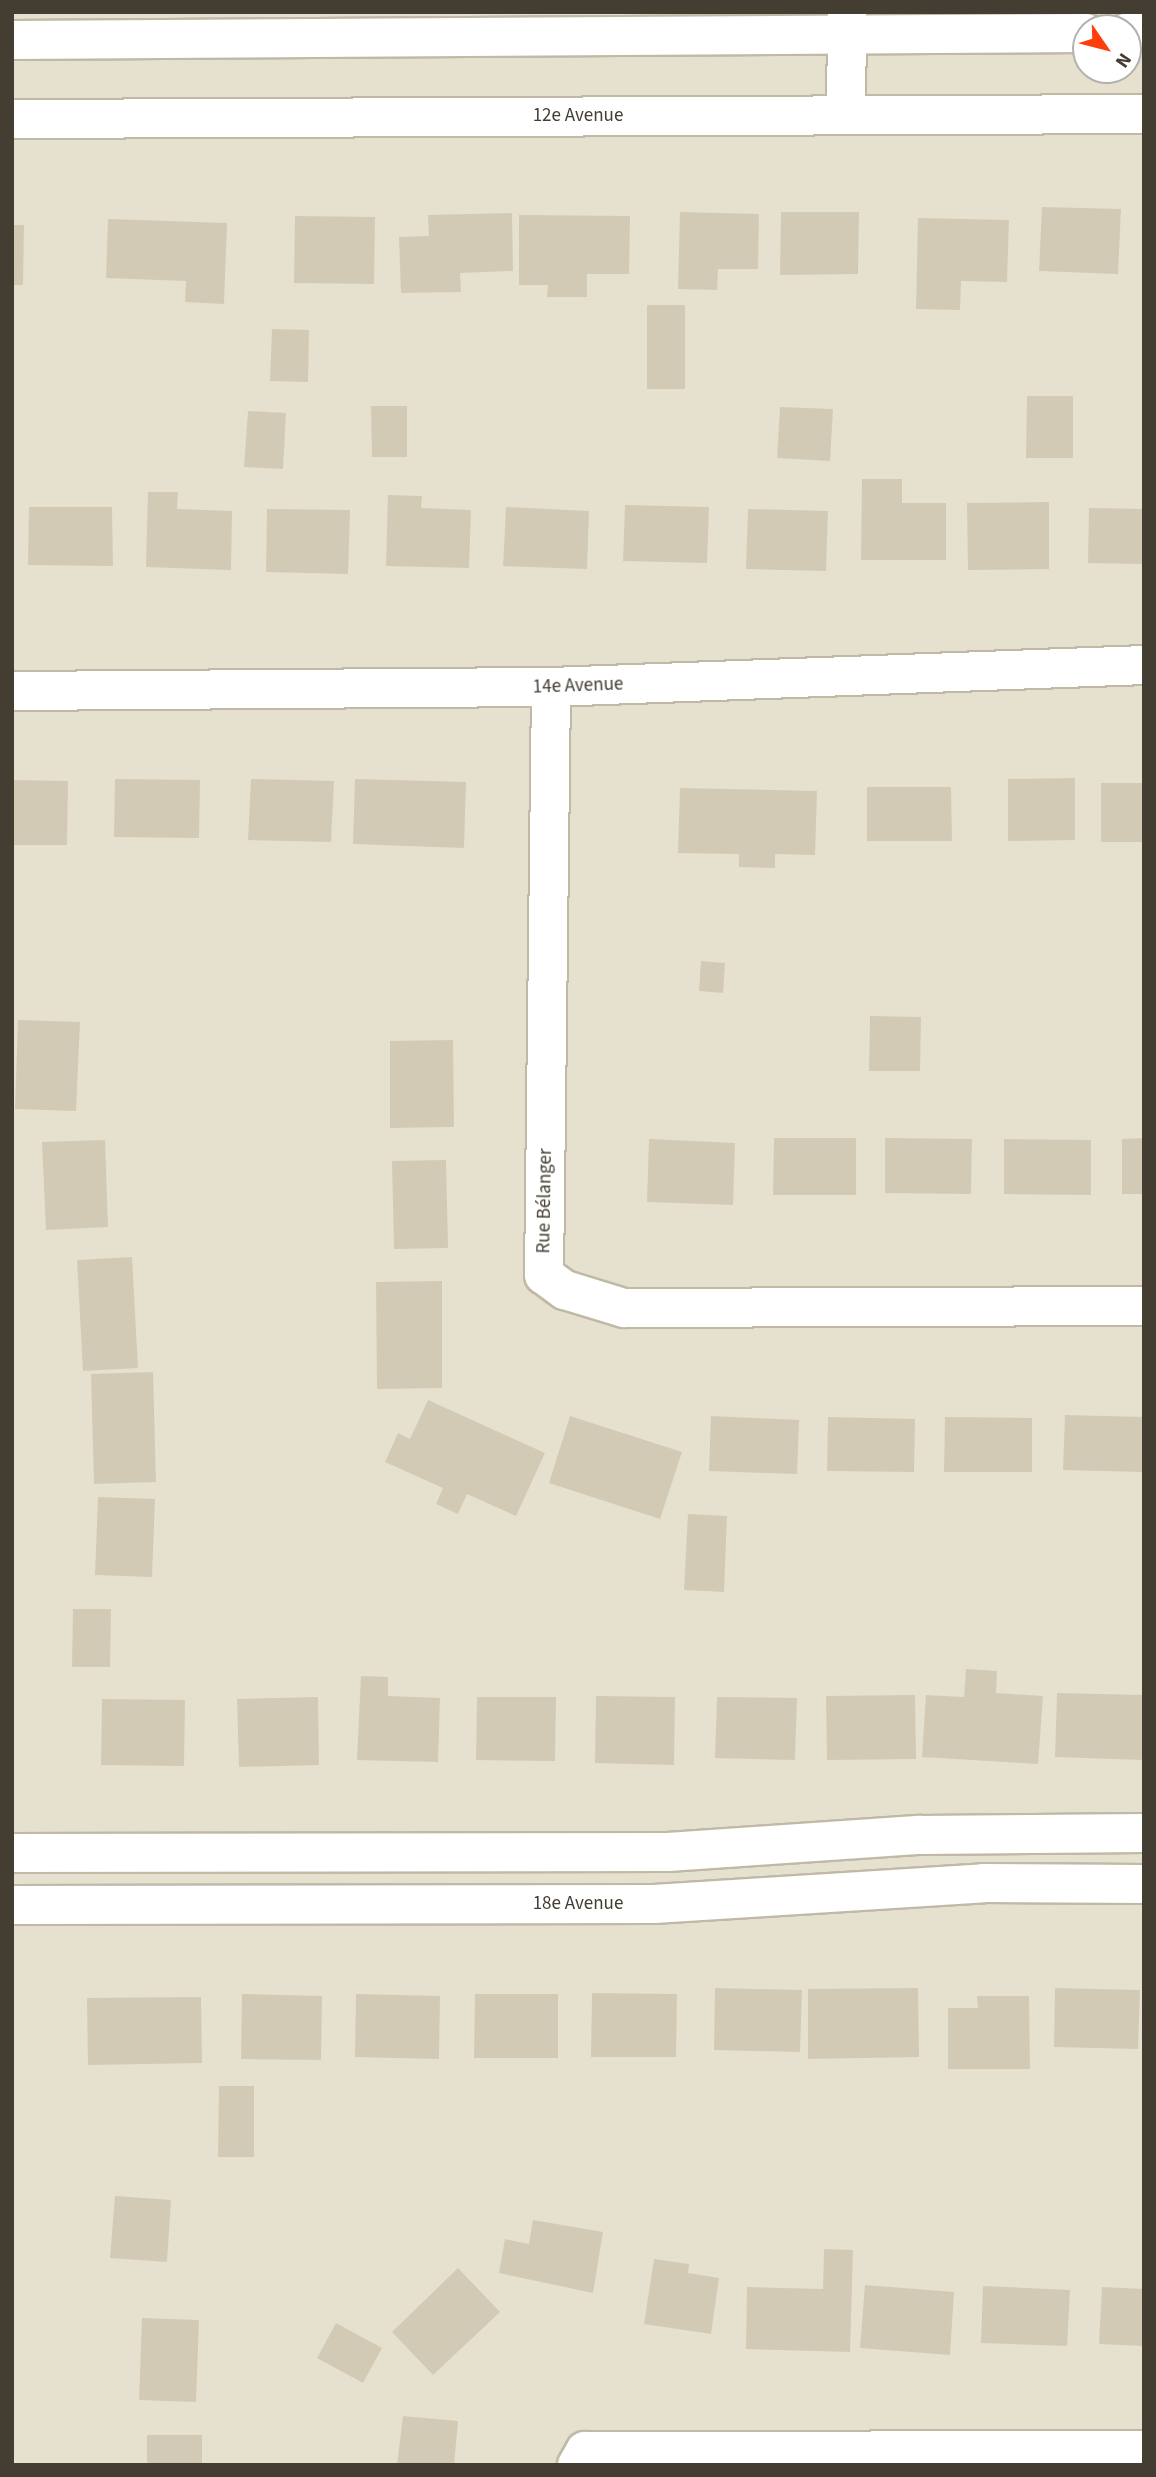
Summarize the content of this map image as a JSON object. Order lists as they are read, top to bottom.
{
  "streets": {
    "street": [
      "12e Avenue",
      "14e Avenue",
      "Rue Bélanger",
      "18e Avenue"
    ]
  },
  "crossings": [
    ["14e Avenue", "Rue Bélanger"]
  ],
  "north": "bottom right"
}
